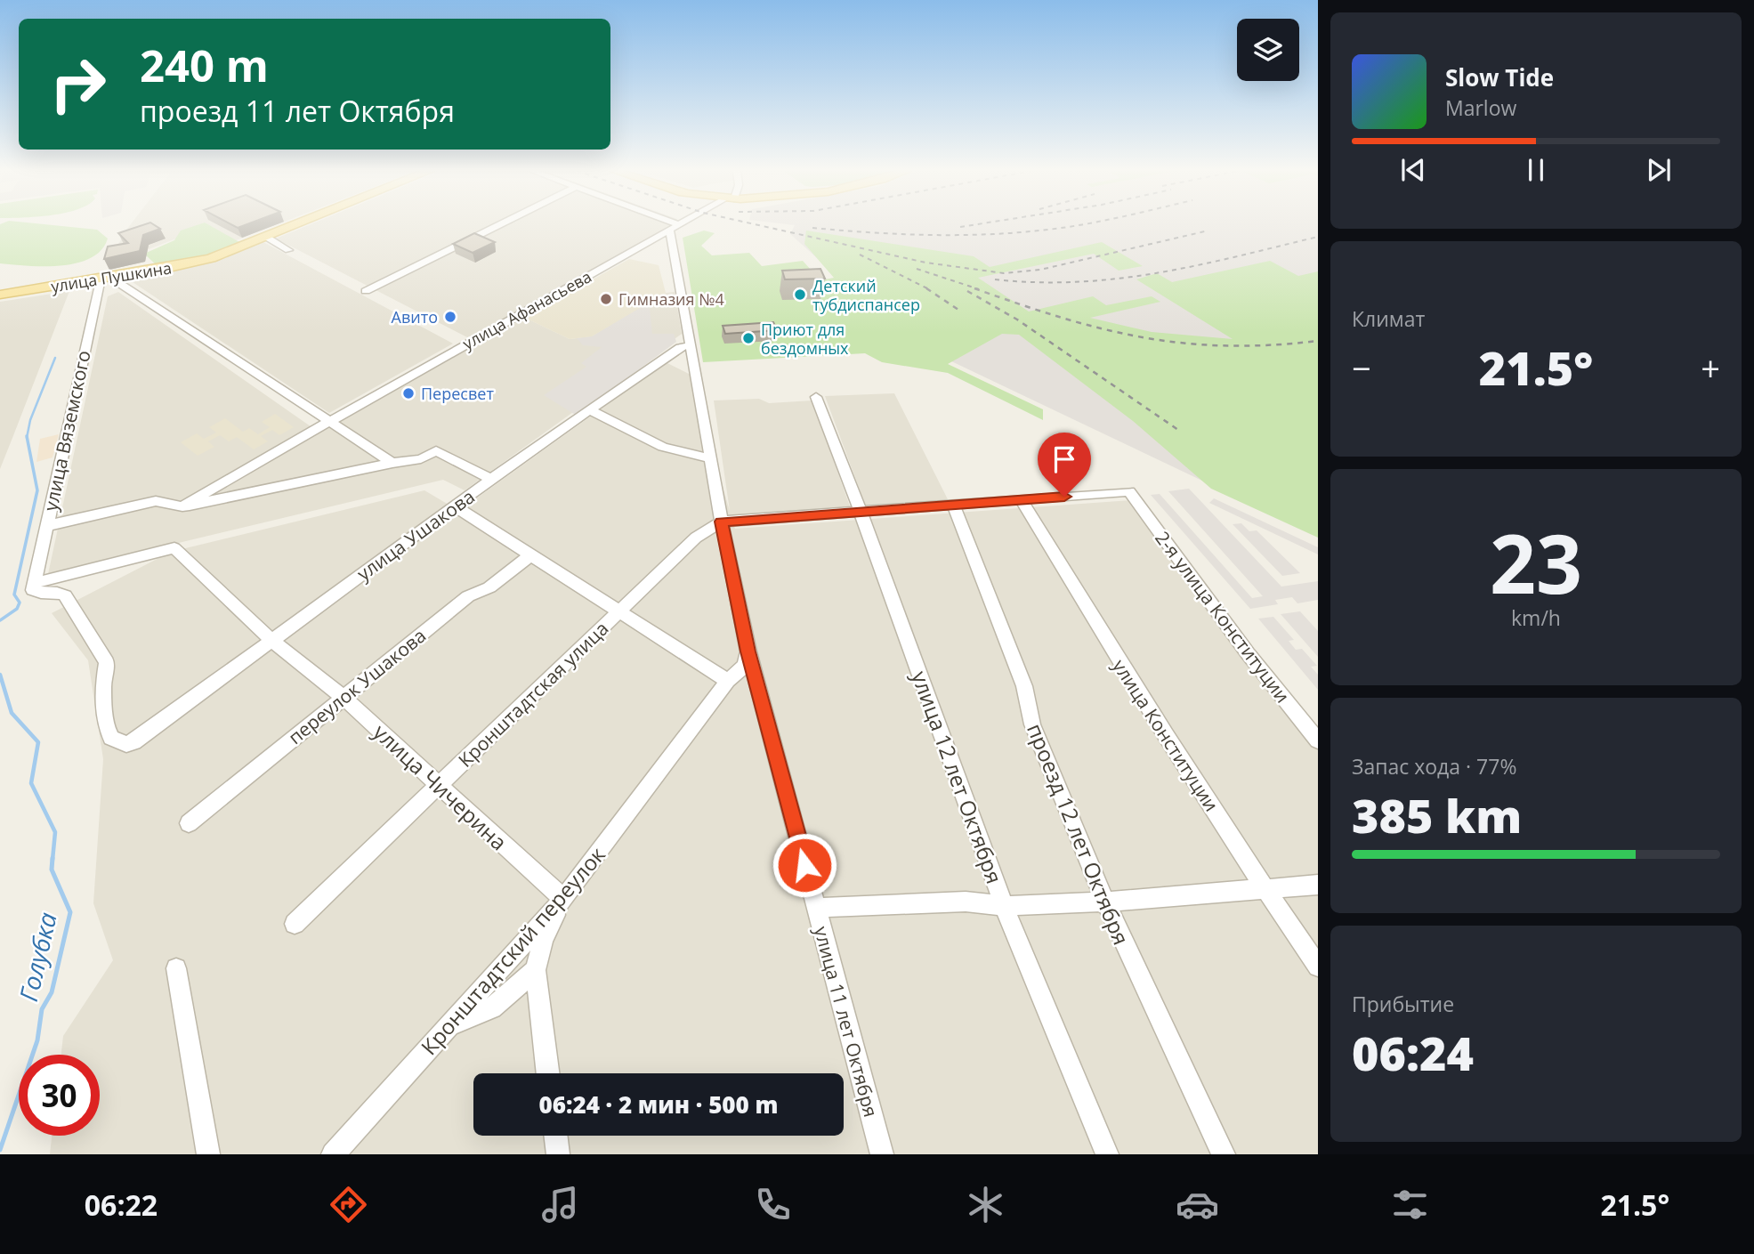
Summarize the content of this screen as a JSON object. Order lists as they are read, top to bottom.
{
  "streets": {
    "main road": ["улица Пушкина"],
    "street": [
      "улица Афанасьева",
      "улица Вяземского",
      "улица Ушакова",
      "2-я улица Конституции",
      "переулок Ушакова",
      "Кронштадтская улица",
      "улица Конституции",
      "улица 12 лет Октября",
      "улица Чичерина",
      "проезд 12 лет Октября",
      "Кронштадтский переулок",
      "улица 11 лет Октября"
    ]
  },
  "crossings": [
    ["улица Пушкина", "улица Вяземского"],
    ["улица Афанасьева", "улица 11 лет Октября"],
    ["улица Вяземского", "улица Ушакова"],
    ["улица Вяземского", "улица Чичерина"],
    ["улица Ушакова", "улица Чичерина"],
    ["улица Ушакова", "улица 11 лет Октября"],
    ["2-я улица Конституции", "улица Конституции"],
    ["переулок Ушакова", "улица Чичерина"],
    ["Кронштадтская улица", "улица Чичерина"],
    ["Кронштадтская улица", "улица 11 лет Октября"],
    ["улица Чичерина", "Кронштадтский переулок"],
    ["Кронштадтский переулок", "улица 11 лет Октября"]
  ],
  "water": ["Голубка"],
  "places": [
    "Детский тубдиспансер",
    "Гимназия №4",
    "Авито",
    "Приют для бездомных",
    "Пересвет"
  ],
  "page": {
    "turn": ["240 m", "проезд 11 лет Октября"],
    "song": ["Slow Tide", "Marlow"],
    "tile": [
      "Климат",
      ["23", "km/h"],
      ["Запас хода · 77%", "385 km"],
      ["Прибытие", "06:24"]
    ],
    "heat": ["−", "21.5°", "+"],
    "limit": "30",
    "trip": "06:24 · 2 мин · 500 m",
    "tabs": ["06:22", "21.5°"]
  }
}
